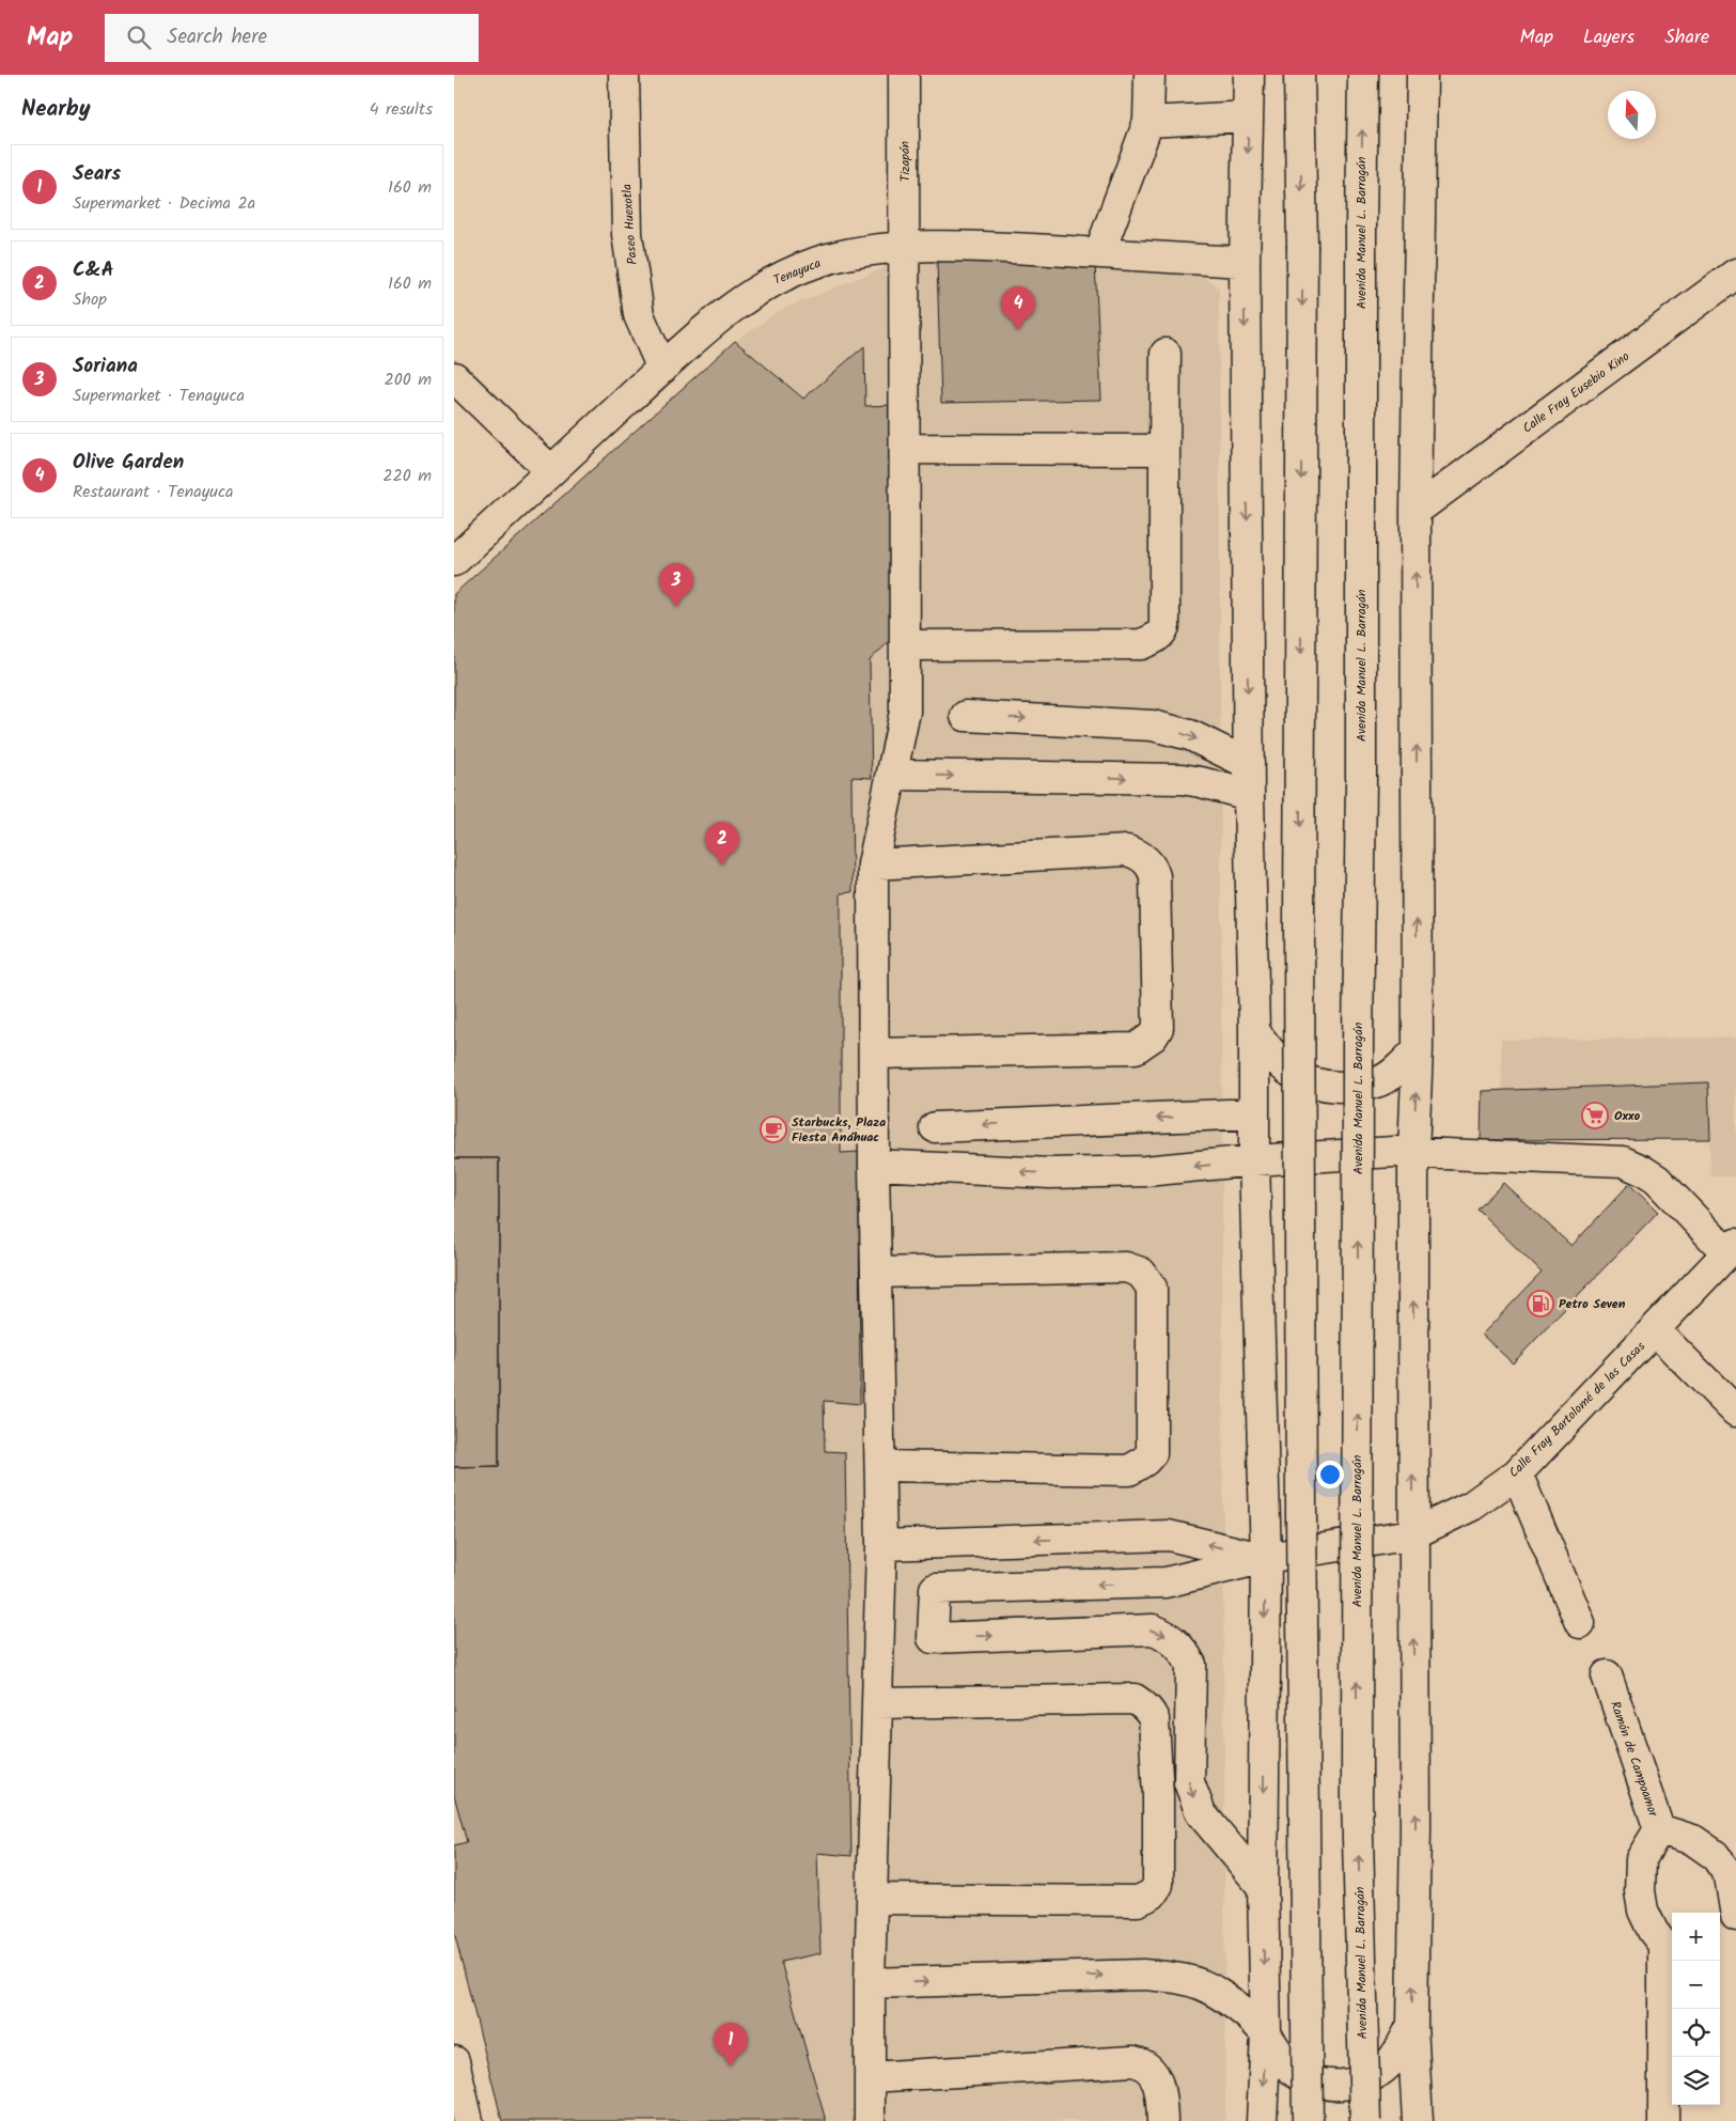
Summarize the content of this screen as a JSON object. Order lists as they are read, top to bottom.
{
  "streets": {
    "main road": [
      "Tizapán",
      "Paseo Huexotla",
      "Avenida Manuel L. Barragán",
      "Tenayuca",
      "Calle Fray Eusebio Kino",
      "Calle Fray Bartolomé de las Casas",
      "Ramón de Campoamor"
    ]
  },
  "crossings": [
    ["Tizapán", "Tenayuca"],
    ["Paseo Huexotla", "Tenayuca"]
  ],
  "places": {
    "supermarket": ["Oxxo"],
    "cafe": ["Starbucks, Plaza Fiesta Anáhuac"],
    "fuel station": ["Petro Seven"]
  },
  "north": "top",
  "page": {
    "header": "Map",
    "search": "Search here",
    "nav": ["Map", "Layers", "Share"],
    "heading": ["Nearby", "4 results"],
    "list": [
      {
        "mark": "1",
        "name": "Sears",
        "note": "Supermarket · Decima 2a",
        "value": "160 m"
      },
      {
        "mark": "2",
        "name": "C&A",
        "note": "Shop",
        "value": "160 m"
      },
      {
        "mark": "3",
        "name": "Soriana",
        "note": "Supermarket · Tenayuca",
        "value": "200 m"
      },
      {
        "mark": "4",
        "name": "Olive Garden",
        "note": "Restaurant · Tenayuca",
        "value": "220 m"
      }
    ],
    "pins": [
      "4",
      "3",
      "2",
      "1"
    ],
    "map_buttons": ["+", "−"]
  }
}
